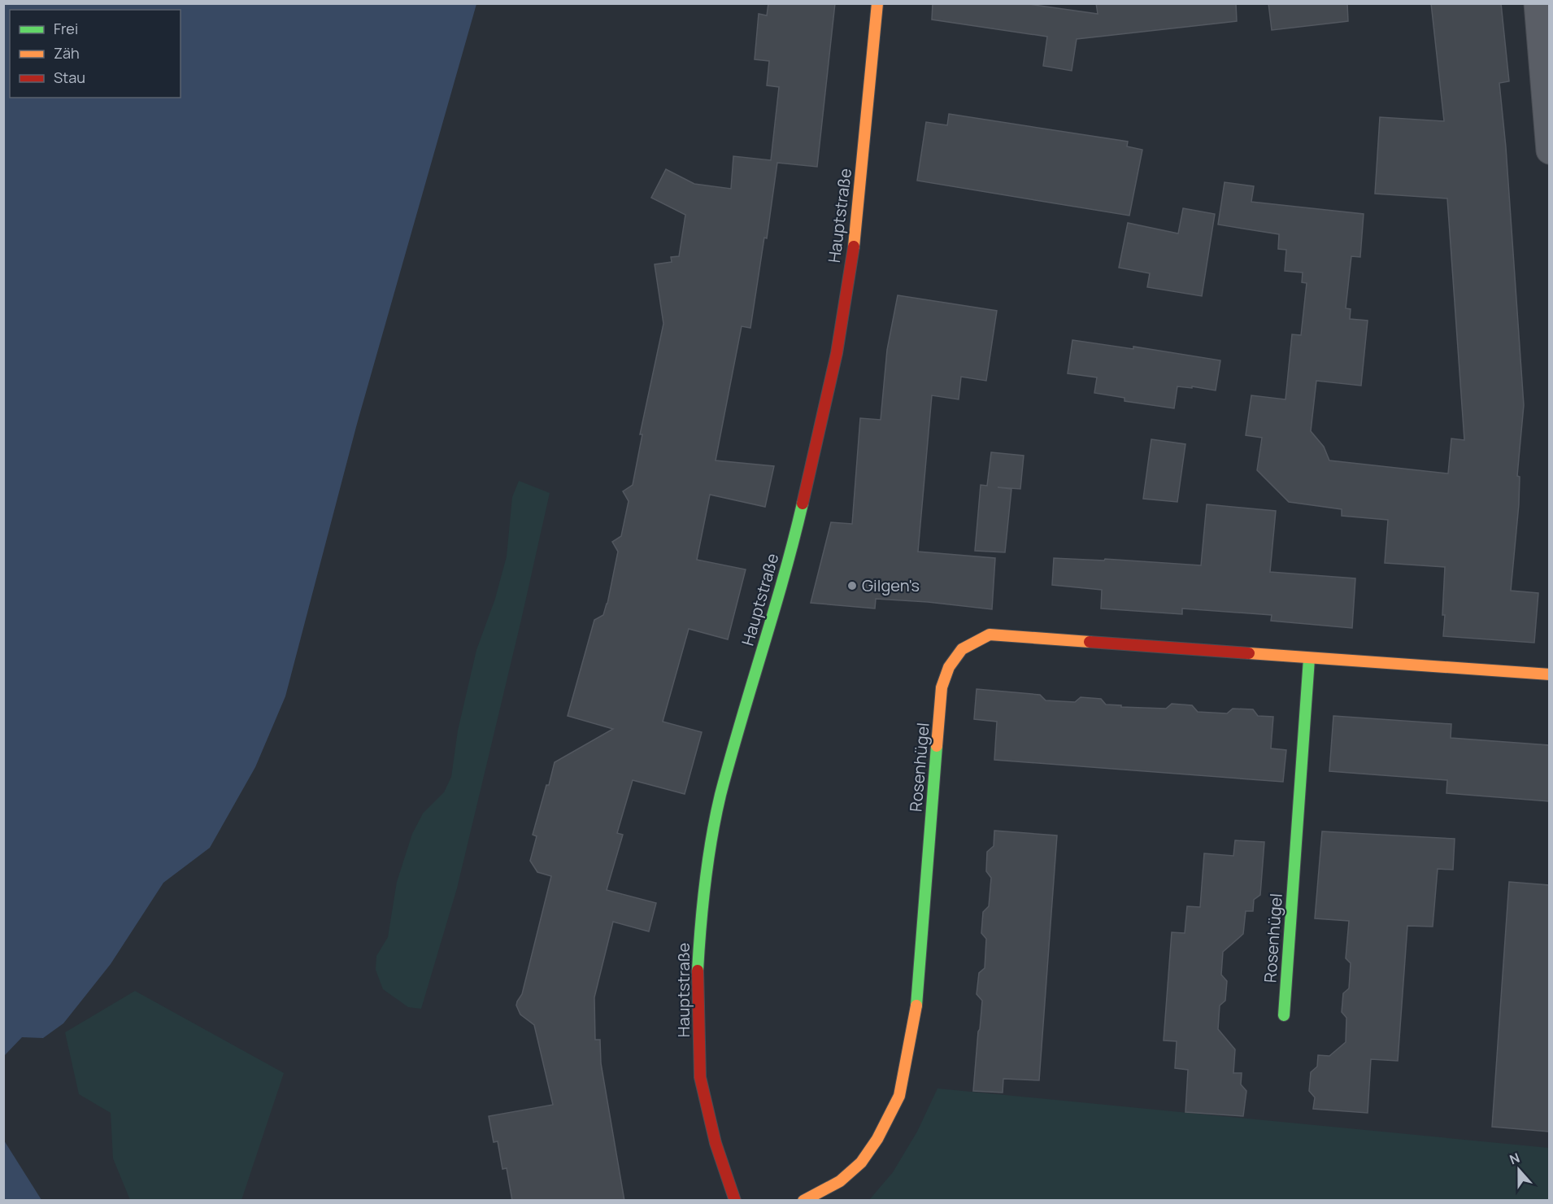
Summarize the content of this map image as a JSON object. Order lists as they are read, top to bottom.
{
  "streets": {
    "street": ["Hauptstraße", "Rosenhügel"]
  },
  "places": ["Gilgen's"],
  "legend": ["Frei", "Zäh", "Stau"],
  "north": "top"
}
